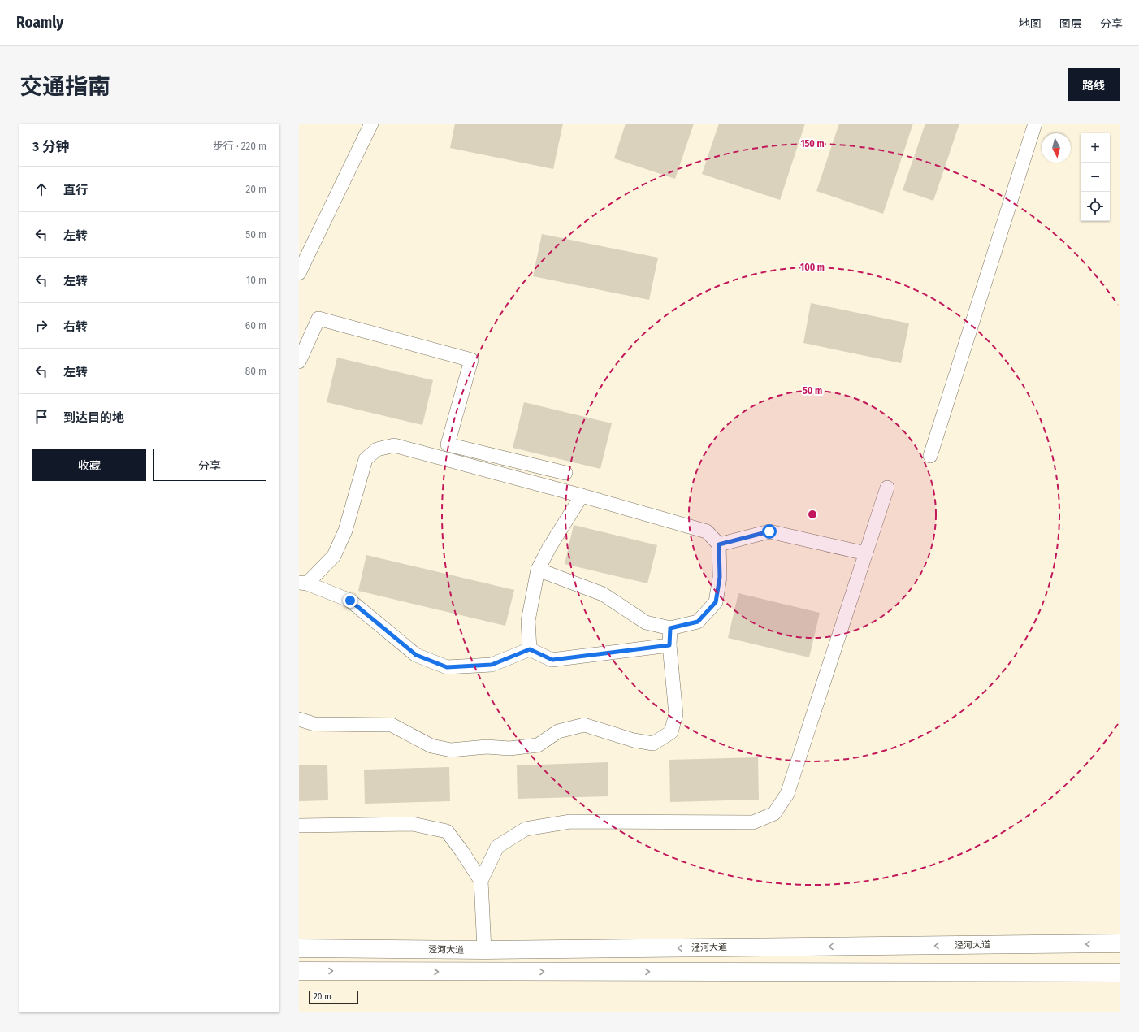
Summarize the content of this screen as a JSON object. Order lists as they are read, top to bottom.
{
  "streets": {
    "main road": ["泾河大道"]
  },
  "scale_bar": "20 m",
  "north": "bottom",
  "page": {
    "header": "Roamly",
    "nav": ["地图", "图层", "分享"],
    "title": "交通指南",
    "buttons": [
      "路线",
      ["收藏", "分享"]
    ],
    "heading": ["3 分钟", "步行 · 220 m"],
    "map_buttons": ["+", "−"],
    "list": [
      ["直行", "20 m"],
      ["左转", "50 m"],
      ["左转", "10 m"],
      ["右转", "60 m"],
      ["左转", "80 m"],
      "到达目的地"
    ],
    "scale": "20 m"
  },
  "rings": ["150 m", "100 m", "50 m"]
}
